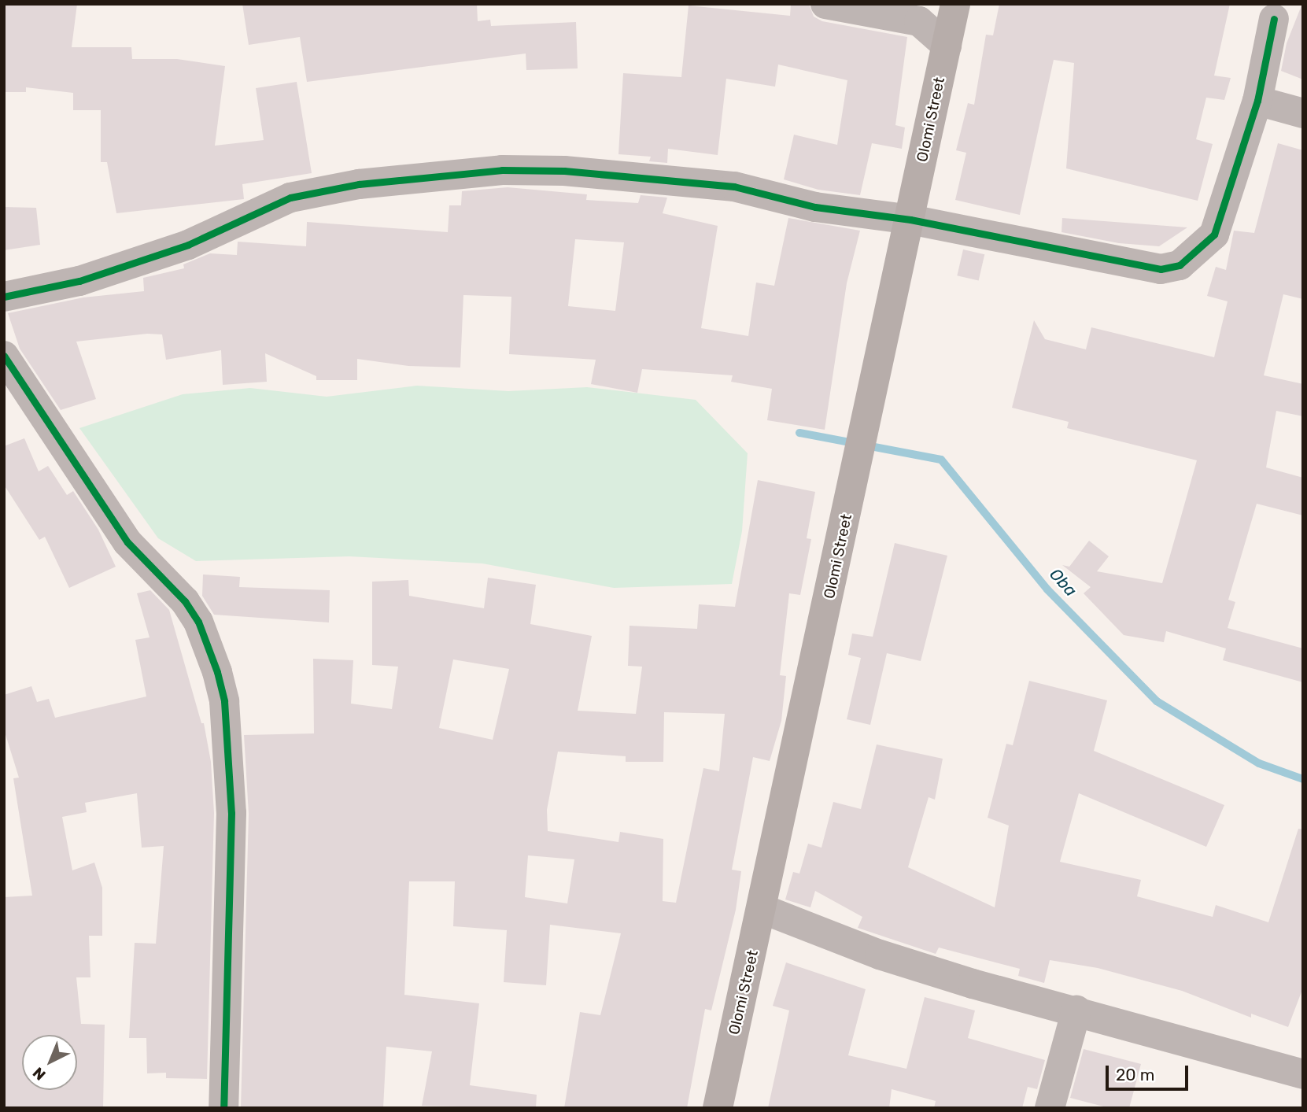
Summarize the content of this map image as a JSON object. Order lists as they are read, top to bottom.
{
  "streets": {
    "main road": ["Olomi Street"]
  },
  "water": ["Oba"],
  "scale_bar": "20 m",
  "north": "bottom left"
}
